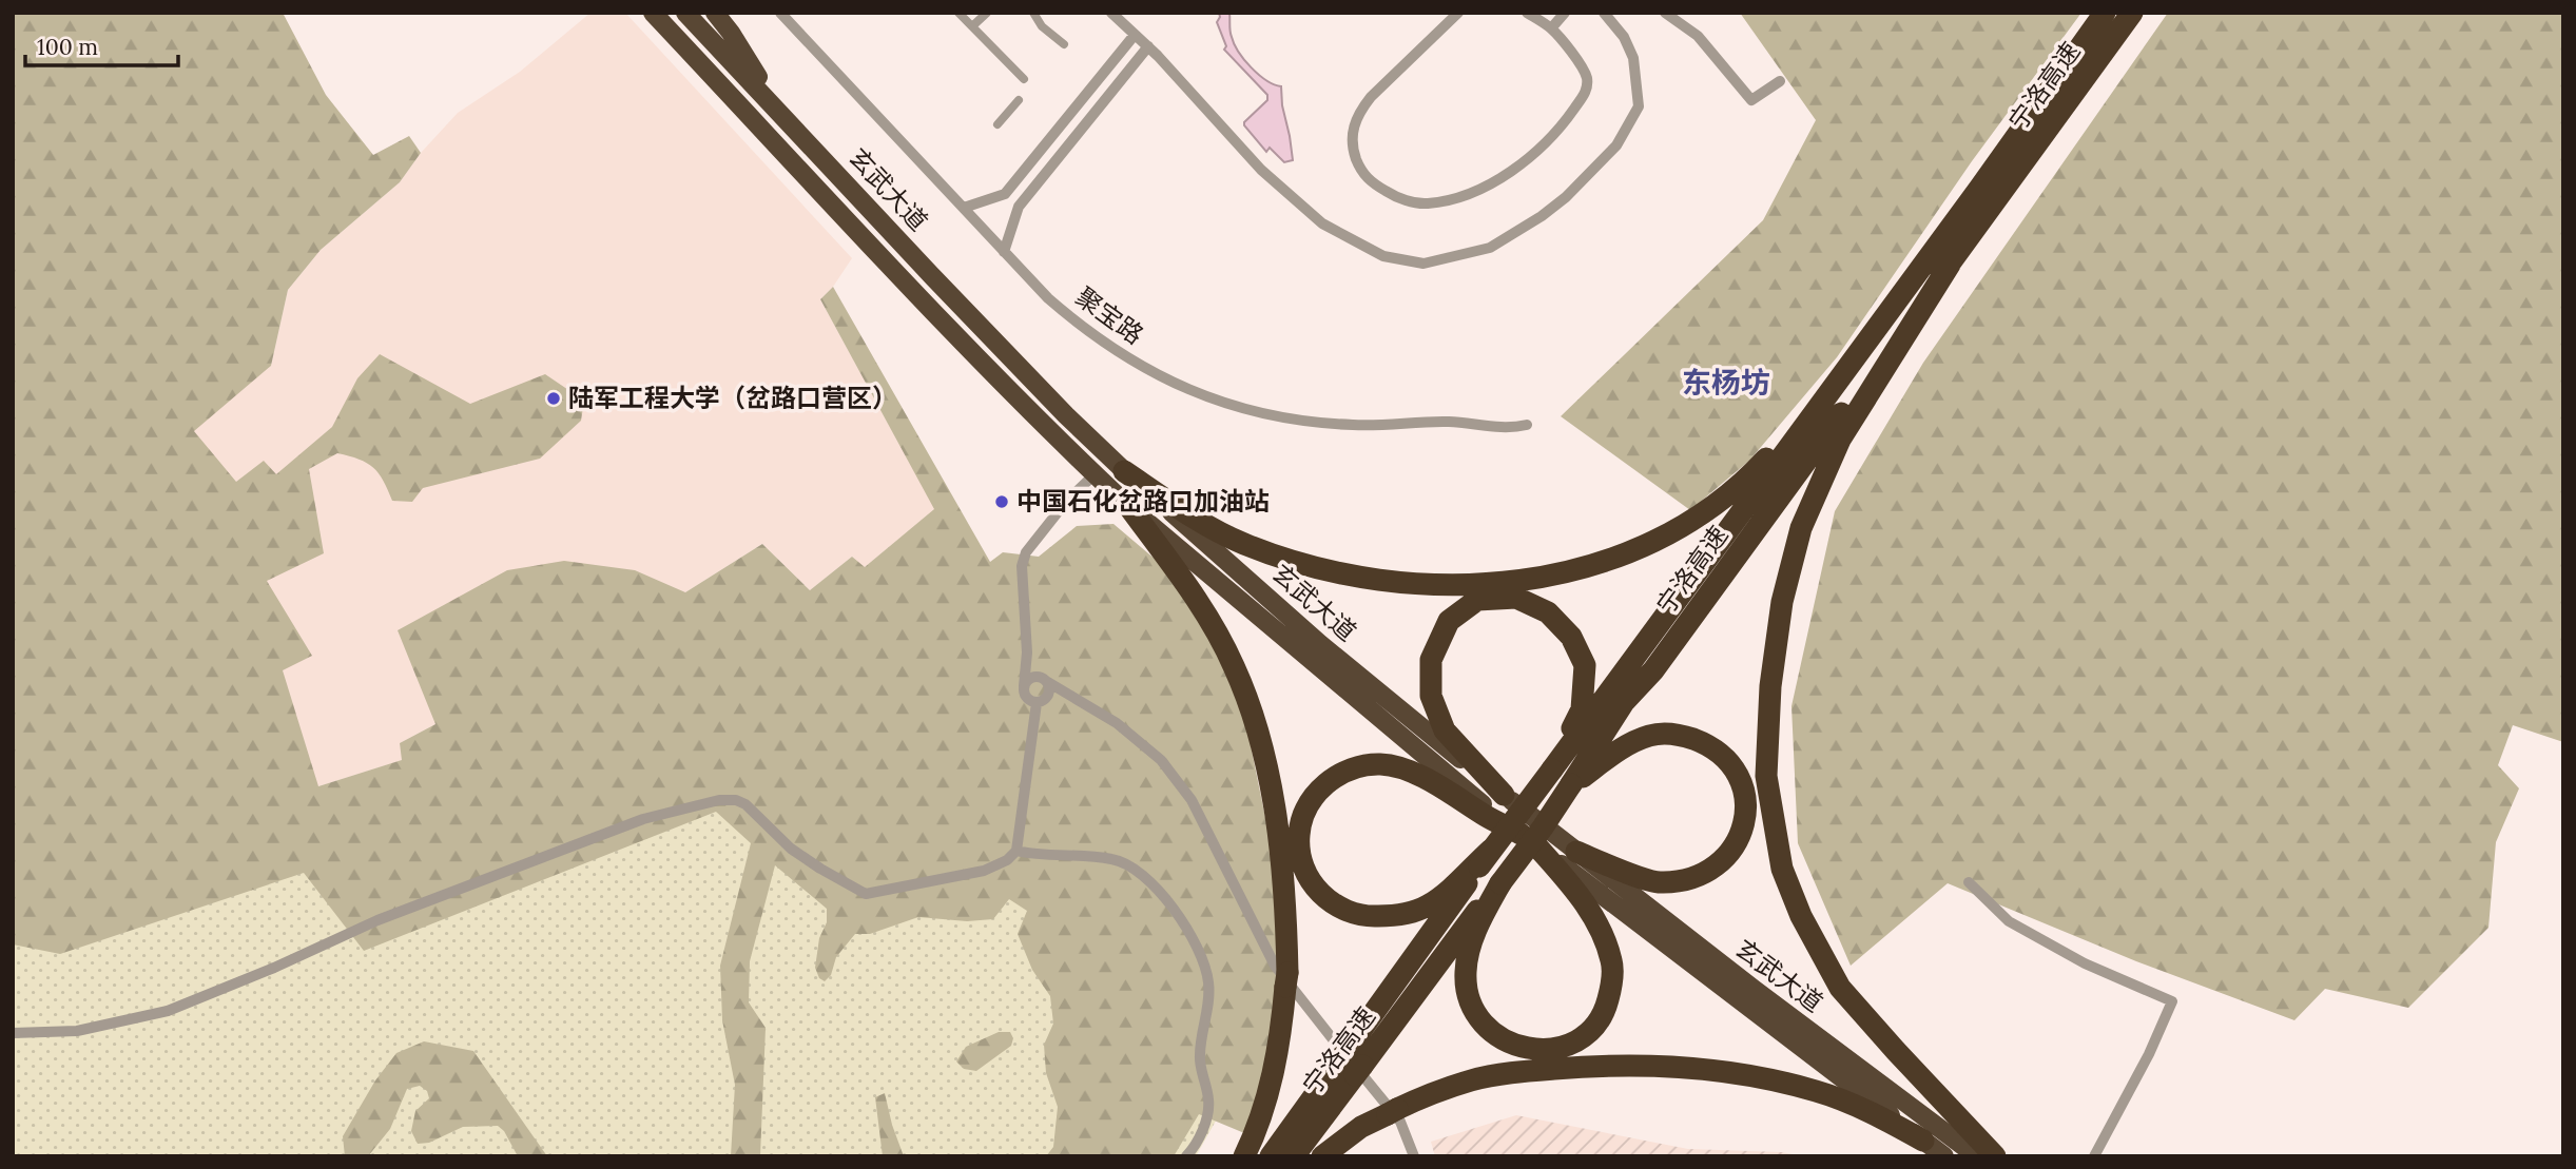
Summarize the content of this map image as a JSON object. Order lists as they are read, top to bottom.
{
  "streets": {
    "highway": ["宁洛高速", "玄武大道"],
    "street": ["聚宝路"]
  },
  "districts": ["东杨坊"],
  "places": ["陆军工程大学（岔路口营区）", "中国石化岔路口加油站"],
  "scale_bar": "100 m"
}
